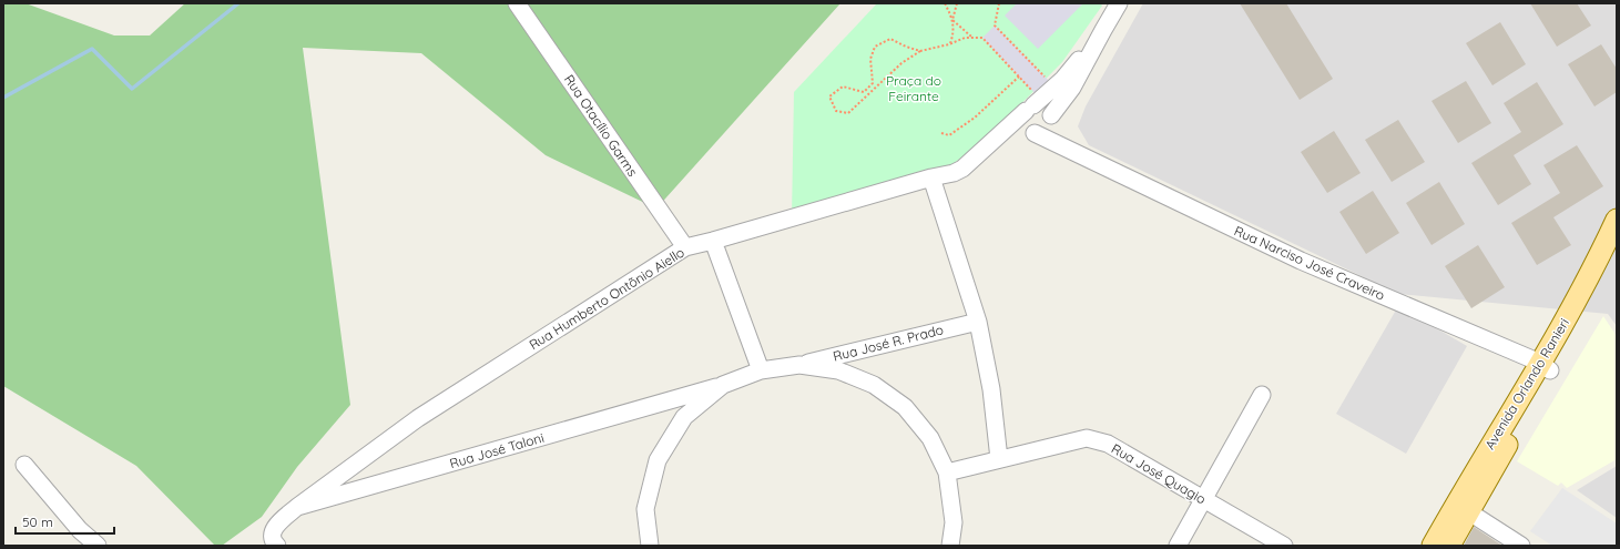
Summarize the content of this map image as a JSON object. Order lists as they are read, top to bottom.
{
  "streets": {
    "main road": ["Avenida Orlando Ranieri"],
    "street": [
      "Rua Otacílio Garms",
      "Rua Narciso José Craveiro",
      "Rua Humberto Ontõnio Aiello",
      "Rua José R. Prado",
      "Rua José Taloni",
      "Rua José Quagio"
    ]
  },
  "crossings": [
    ["Rua Otacílio Garms", "Rua Humberto Ontõnio Aiello"],
    ["Rua Narciso José Craveiro", "Avenida Orlando Ranieri"],
    ["Rua Humberto Ontõnio Aiello", "Rua José Taloni"]
  ],
  "parks": ["Praça do Feirante"],
  "scale_bar": "50 m"
}
